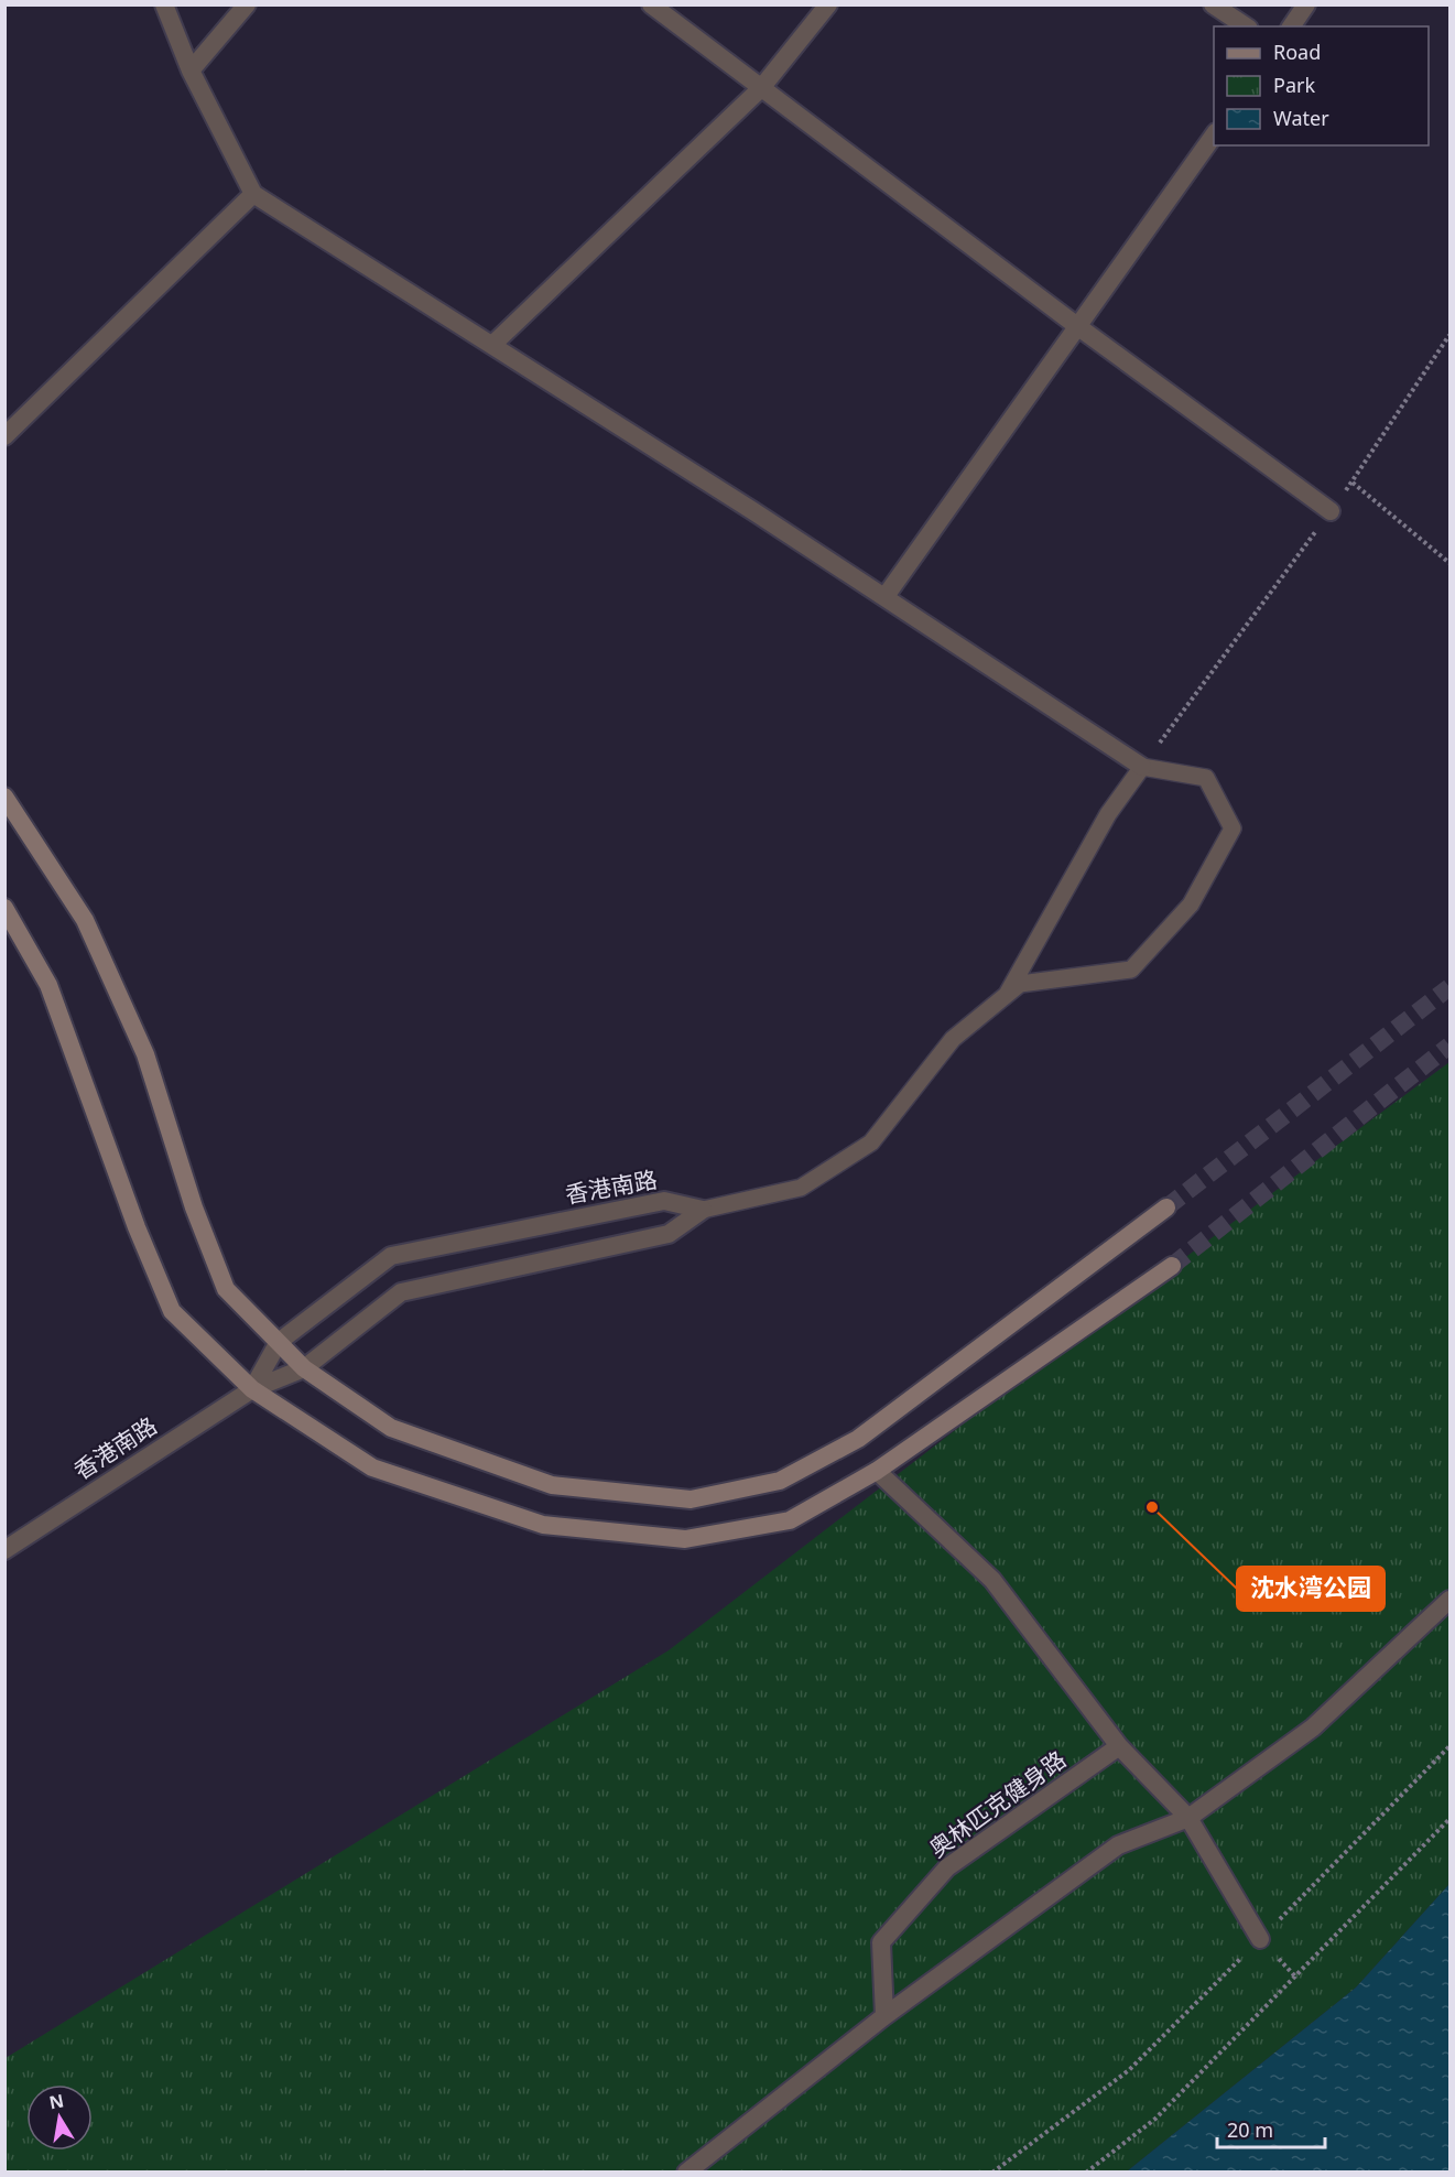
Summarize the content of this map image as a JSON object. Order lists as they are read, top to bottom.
{
  "streets": {
    "street": ["香港南路", "奥林匹克健身路"]
  },
  "places": ["沈水湾公园"],
  "legend": ["Road", "Park", "Water"],
  "scale_bar": "20 m",
  "north": "top"
}
